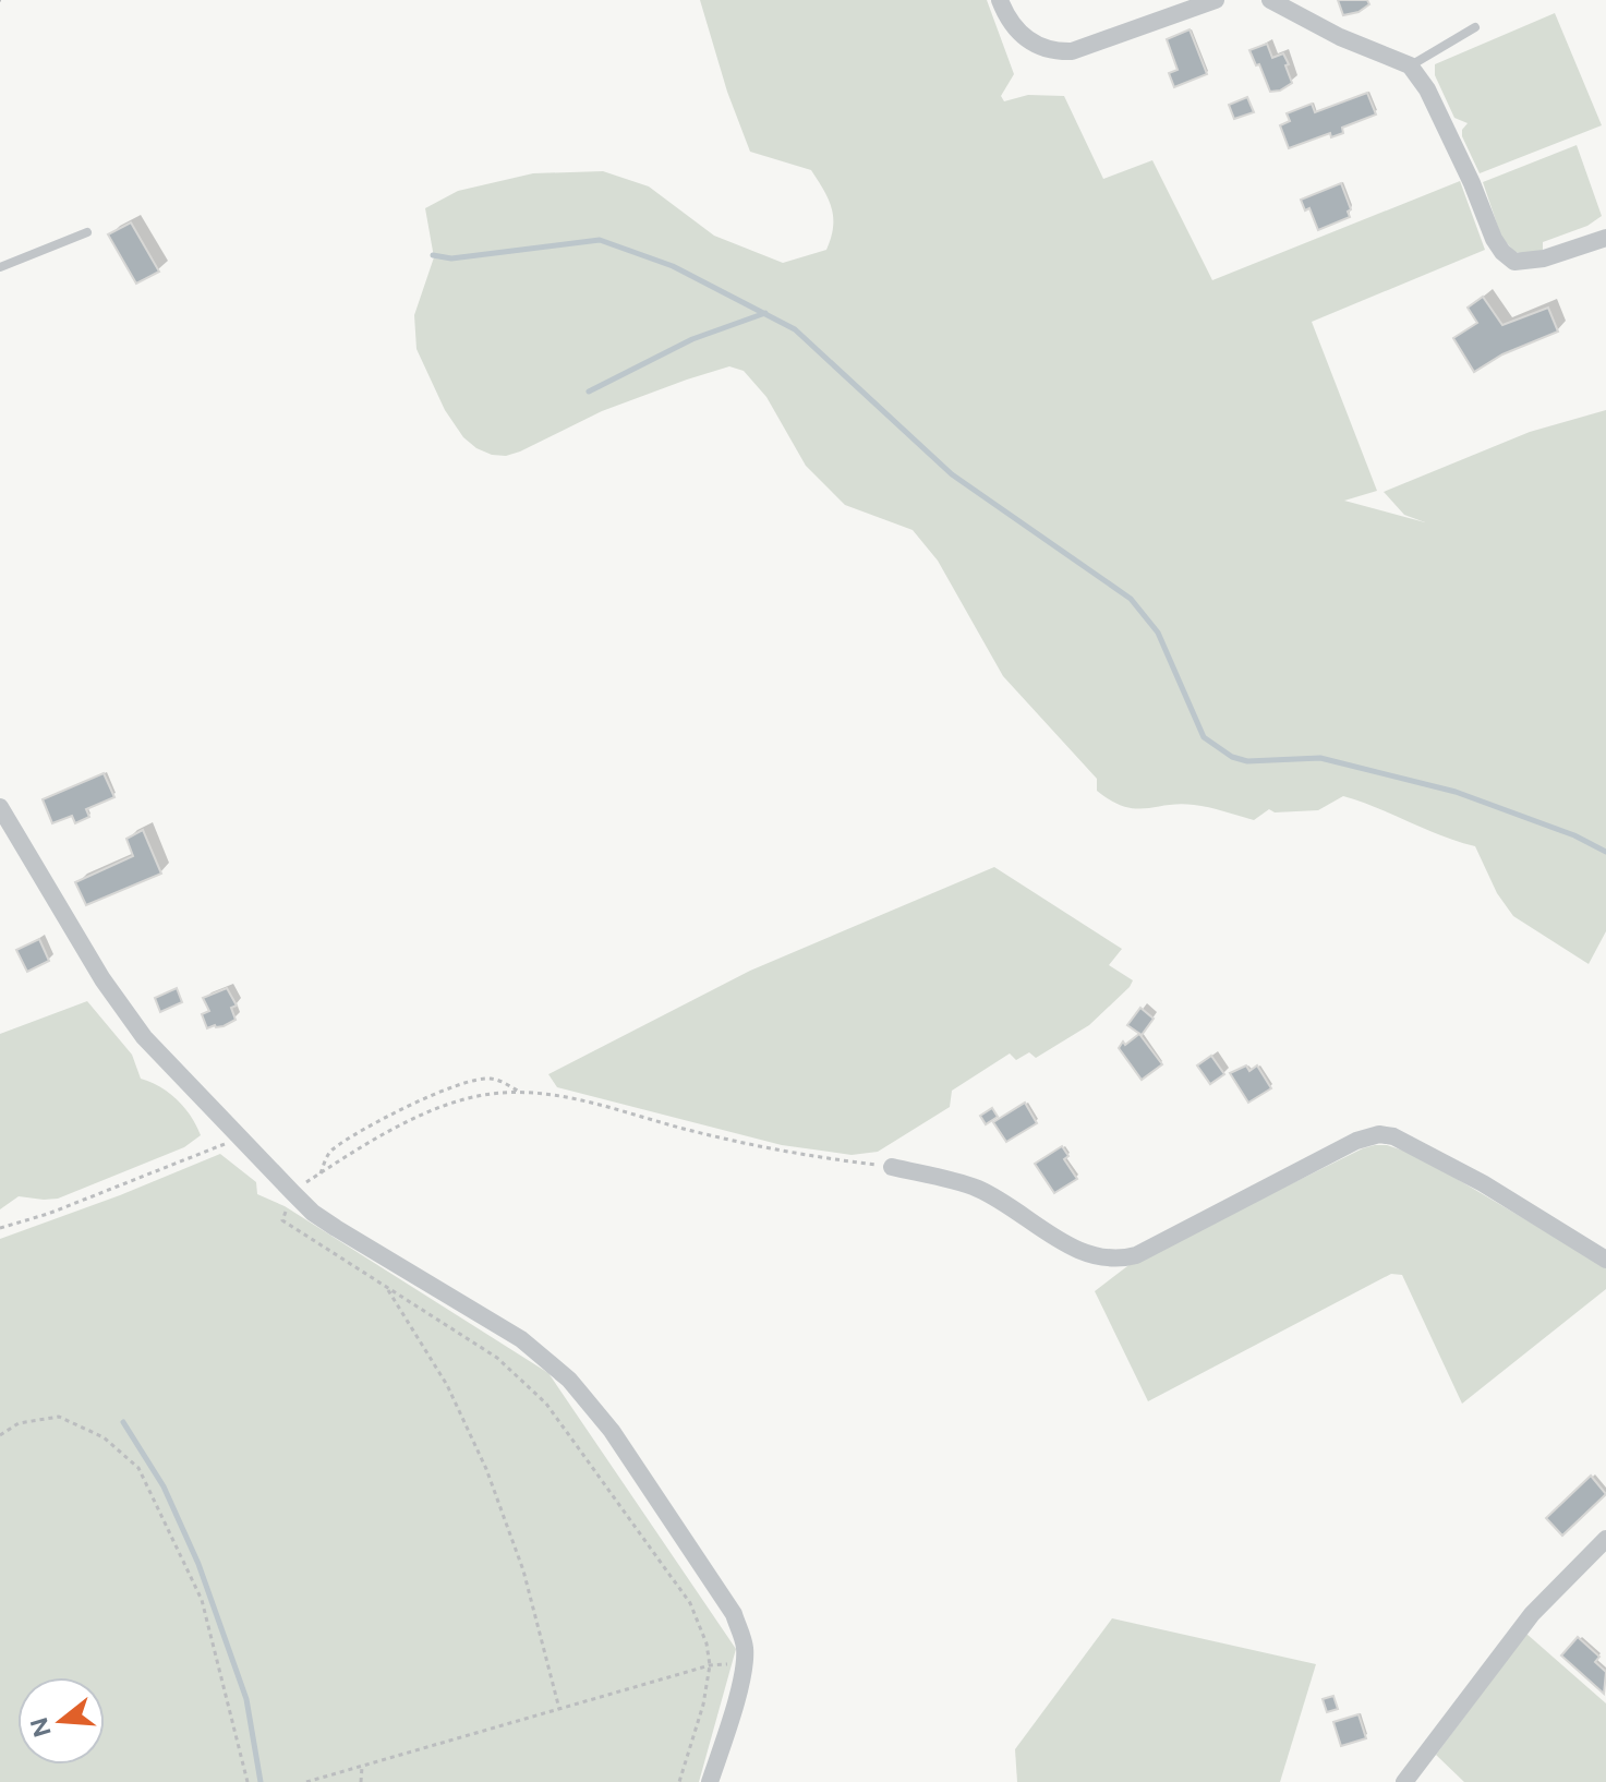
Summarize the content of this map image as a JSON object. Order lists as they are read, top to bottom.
{
  "north": "left"
}
